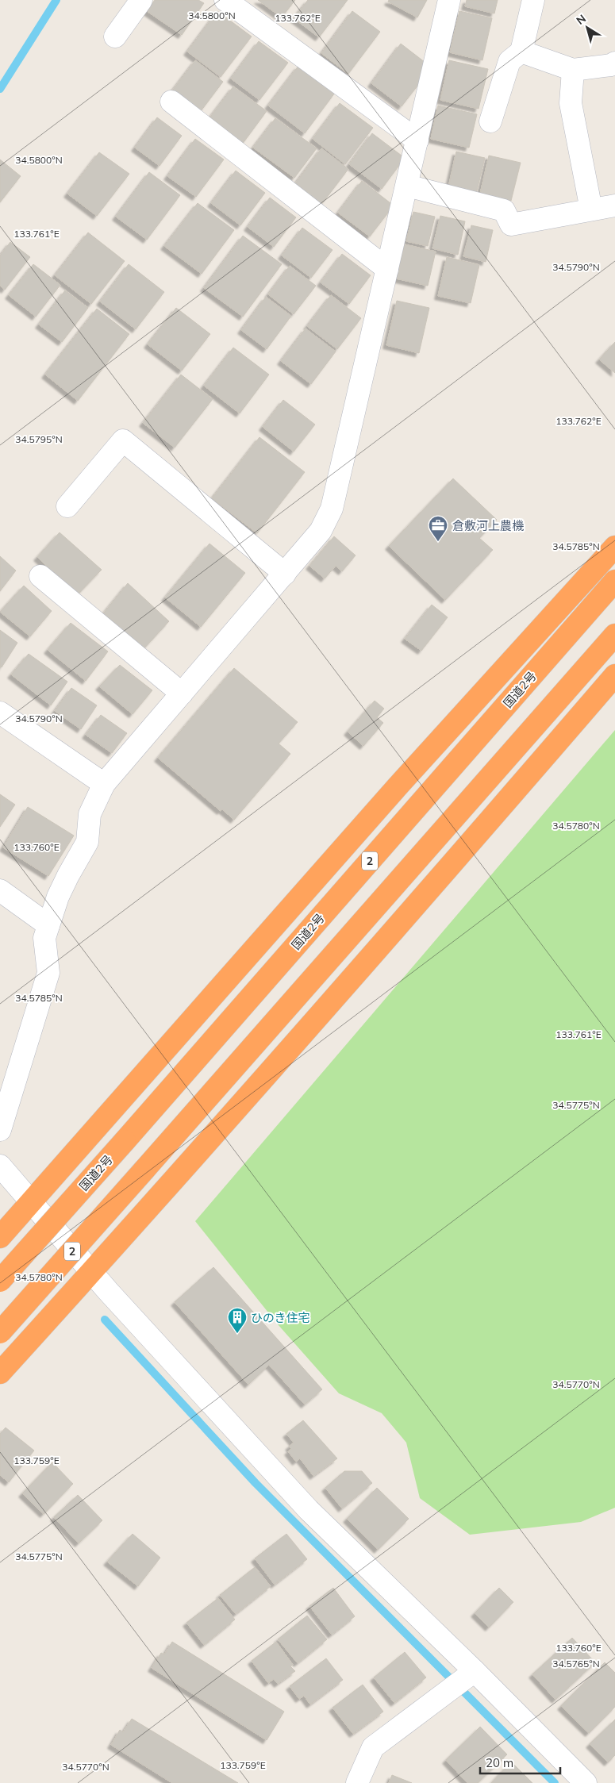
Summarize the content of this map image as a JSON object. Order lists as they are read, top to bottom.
{
  "streets": {
    "highway": ["国道2号", "2"]
  },
  "places": {
    "office": ["倉敷河上農機"],
    "building": ["ひのき住宅"]
  },
  "scale_bar": "20 m",
  "north": "top left",
  "coordinates": [
    "34.5800°N",
    "133.762°E",
    "133.761°E",
    "34.5790°N",
    "34.5795°N",
    "34.5785°N",
    "34.5780°N",
    "133.760°E",
    "34.5775°N",
    "34.5770°N",
    "133.759°E",
    "34.5765°N"
  ]
}
